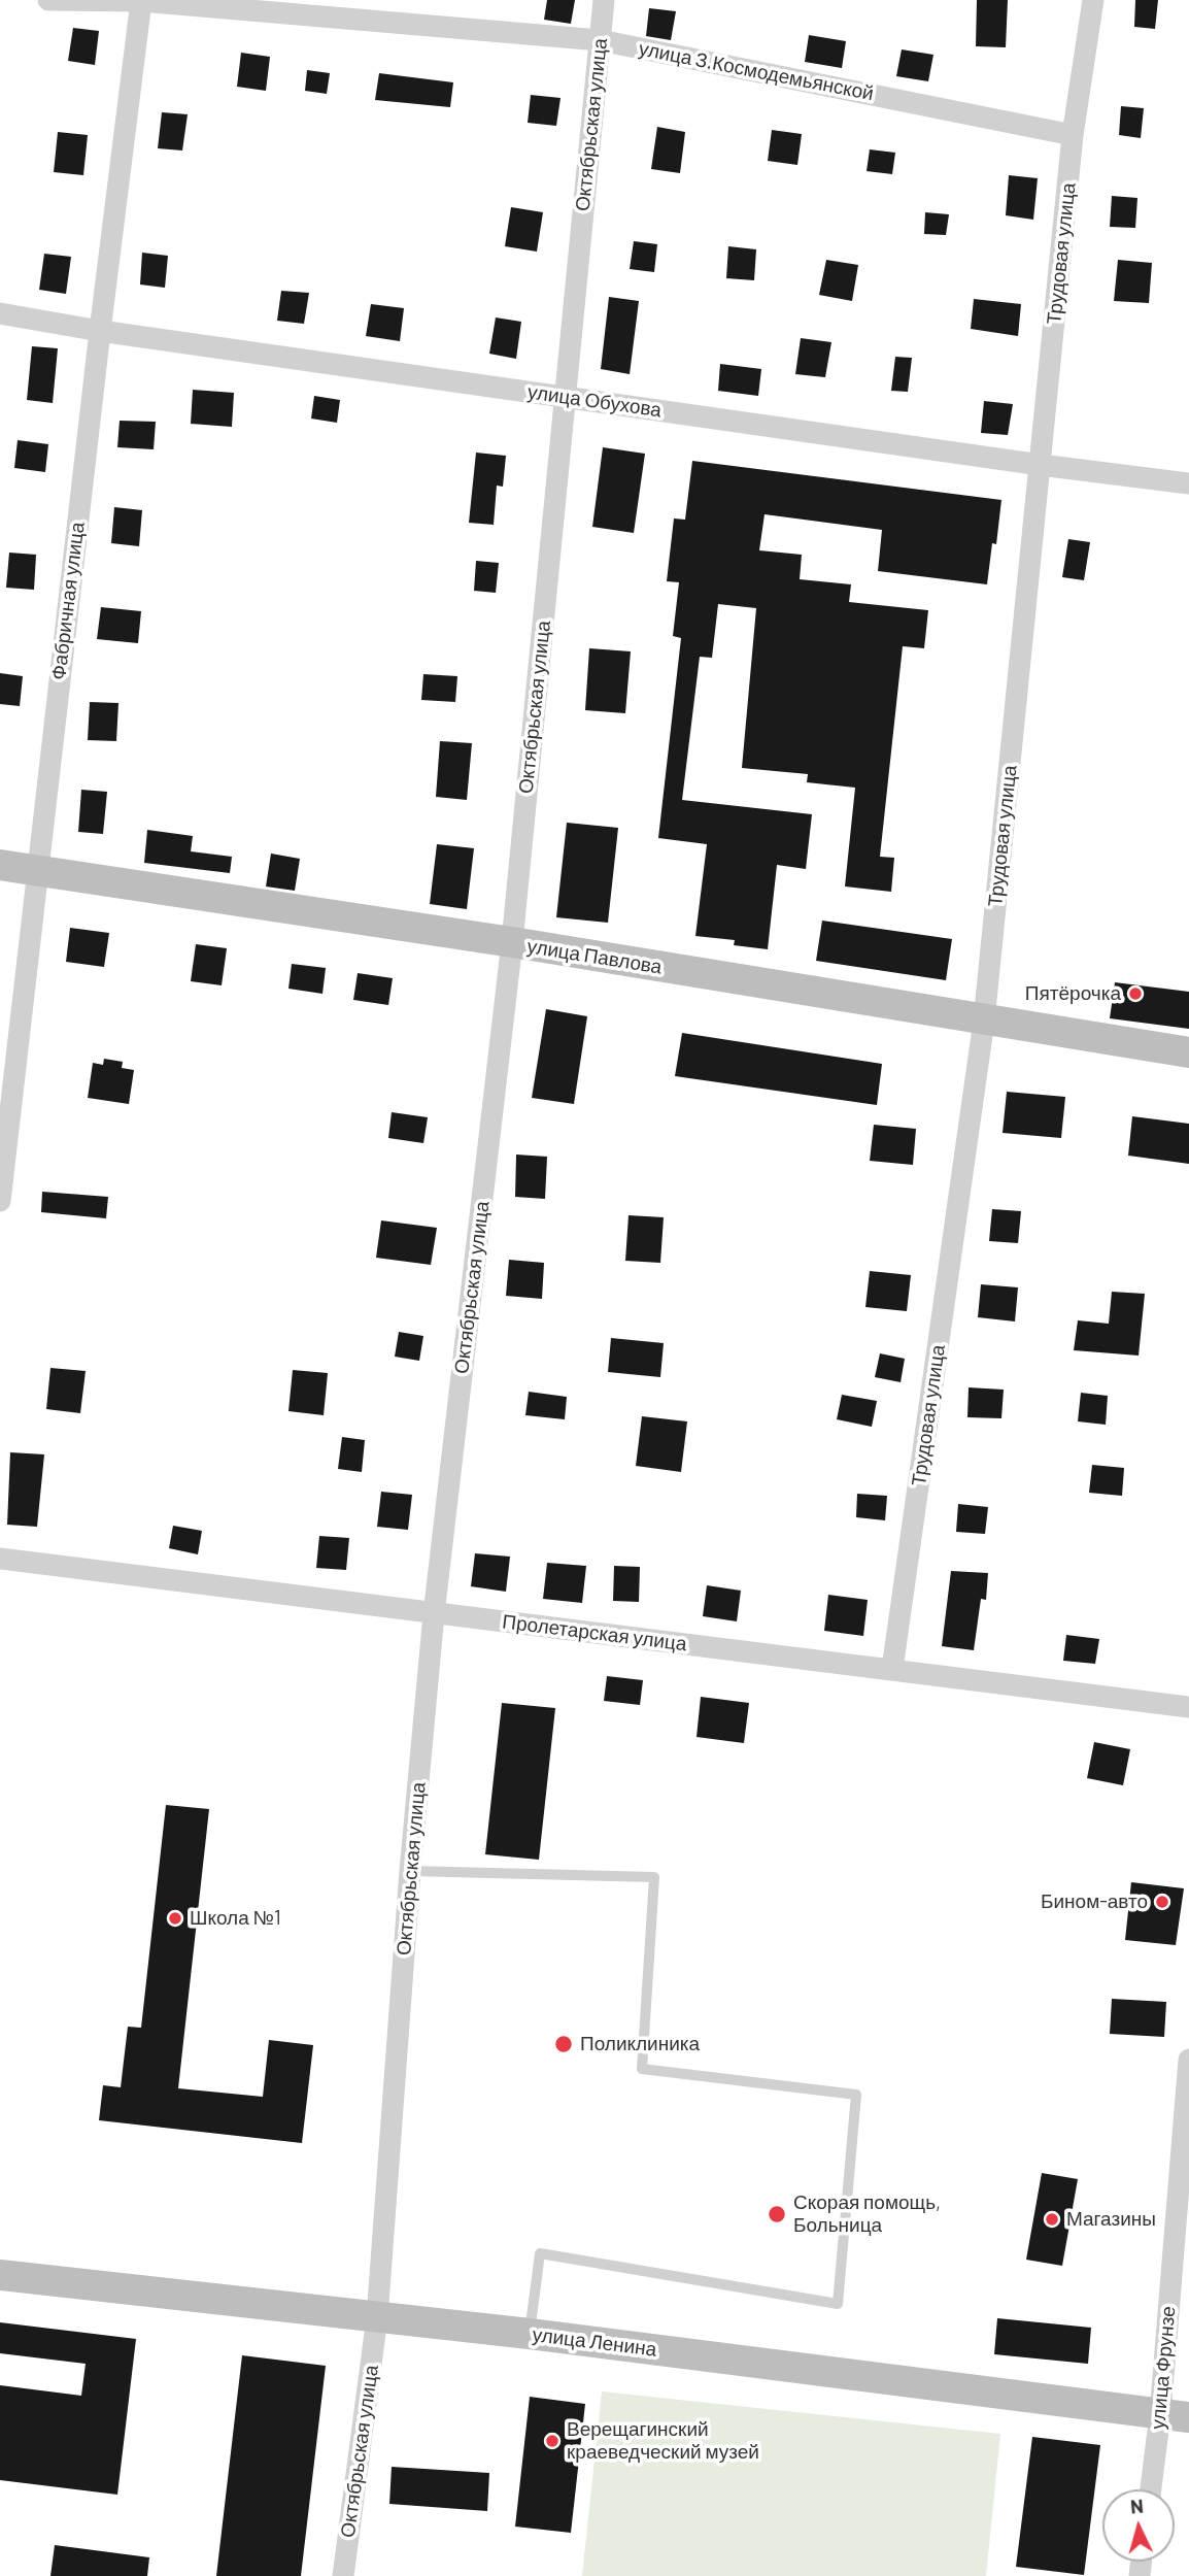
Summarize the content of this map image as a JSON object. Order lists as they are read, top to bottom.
{
  "streets": {
    "street": [
      "улица З.Космодемьянской",
      "Октябрьская улица",
      "Трудовая улица",
      "улица Обухова",
      "Фабричная улица",
      "улица Павлова",
      "Пролетарская улица",
      "улица Ленина",
      "улица Фрунзе"
    ]
  },
  "crossings": [
    ["улица З.Космодемьянской", "Октябрьская улица"],
    ["улица З.Космодемьянской", "Трудовая улица"],
    ["улица З.Космодемьянской", "Фабричная улица"],
    ["Октябрьская улица", "улица Обухова"],
    ["Октябрьская улица", "улица Павлова"],
    ["Октябрьская улица", "Пролетарская улица"],
    ["Октябрьская улица", "улица Ленина"],
    ["Трудовая улица", "улица Обухова"],
    ["Трудовая улица", "улица Павлова"],
    ["Трудовая улица", "Пролетарская улица"],
    ["улица Обухова", "Фабричная улица"],
    ["Фабричная улица", "улица Павлова"],
    ["улица Ленина", "улица Фрунзе"]
  ],
  "places": [
    "Пятёрочка",
    "Бином-авто",
    "Школа №1",
    "Поликлиника",
    "Скорая помощь, Больница",
    "Магазины",
    "Верещагинский краеведческий музей"
  ],
  "north": "top"
}
